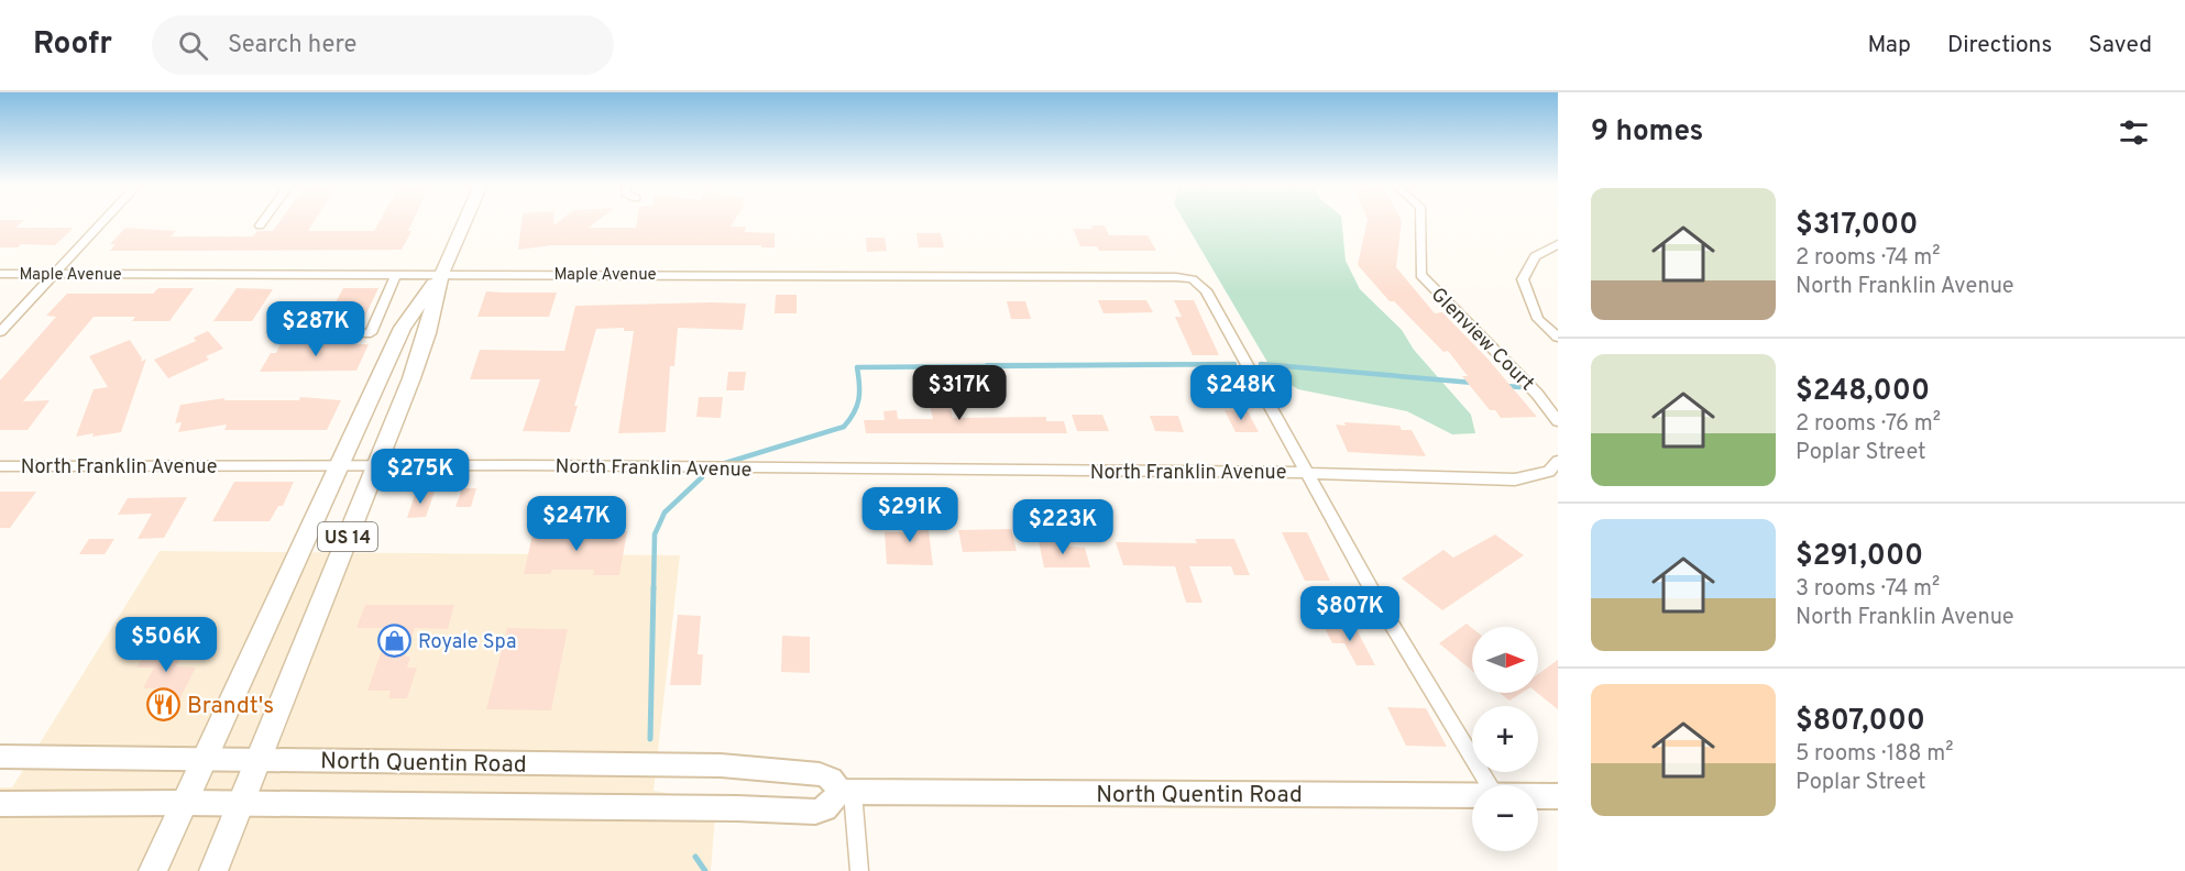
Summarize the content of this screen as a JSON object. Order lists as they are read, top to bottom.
{
  "streets": {
    "main road": ["US 14", "North Quentin Road"],
    "street": ["Maple Avenue", "Glenview Court", "North Franklin Avenue"]
  },
  "crossings": [
    ["Maple Avenue", "North Franklin Avenue"],
    ["Maple Avenue", "US 14"],
    ["North Franklin Avenue", "US 14"],
    ["US 14", "North Quentin Road"]
  ],
  "places": {
    "shop": ["Royale Spa"],
    "restaurant": ["Brandt's"]
  },
  "north": "right",
  "page": {
    "header": "Roofr",
    "search": "Search here",
    "nav": ["Map", "Directions", "Saved"],
    "heading": "9 homes",
    "list": [
      {
        "name": "$317,000",
        "note": "2 rooms · 74 m² · North Franklin Avenue"
      },
      {
        "name": "$248,000",
        "note": "2 rooms · 76 m² · Poplar Street"
      },
      {
        "name": "$291,000",
        "note": "3 rooms · 74 m² · North Franklin Avenue"
      },
      {
        "name": "$807,000",
        "note": "5 rooms · 188 m² · Poplar Street"
      }
    ],
    "price": [
      "$287K",
      "$317K",
      "$248K",
      "$275K",
      "$291K",
      "$247K",
      "$223K",
      "$807K",
      "$506K"
    ],
    "map_buttons": ["+", "−"]
  }
}
